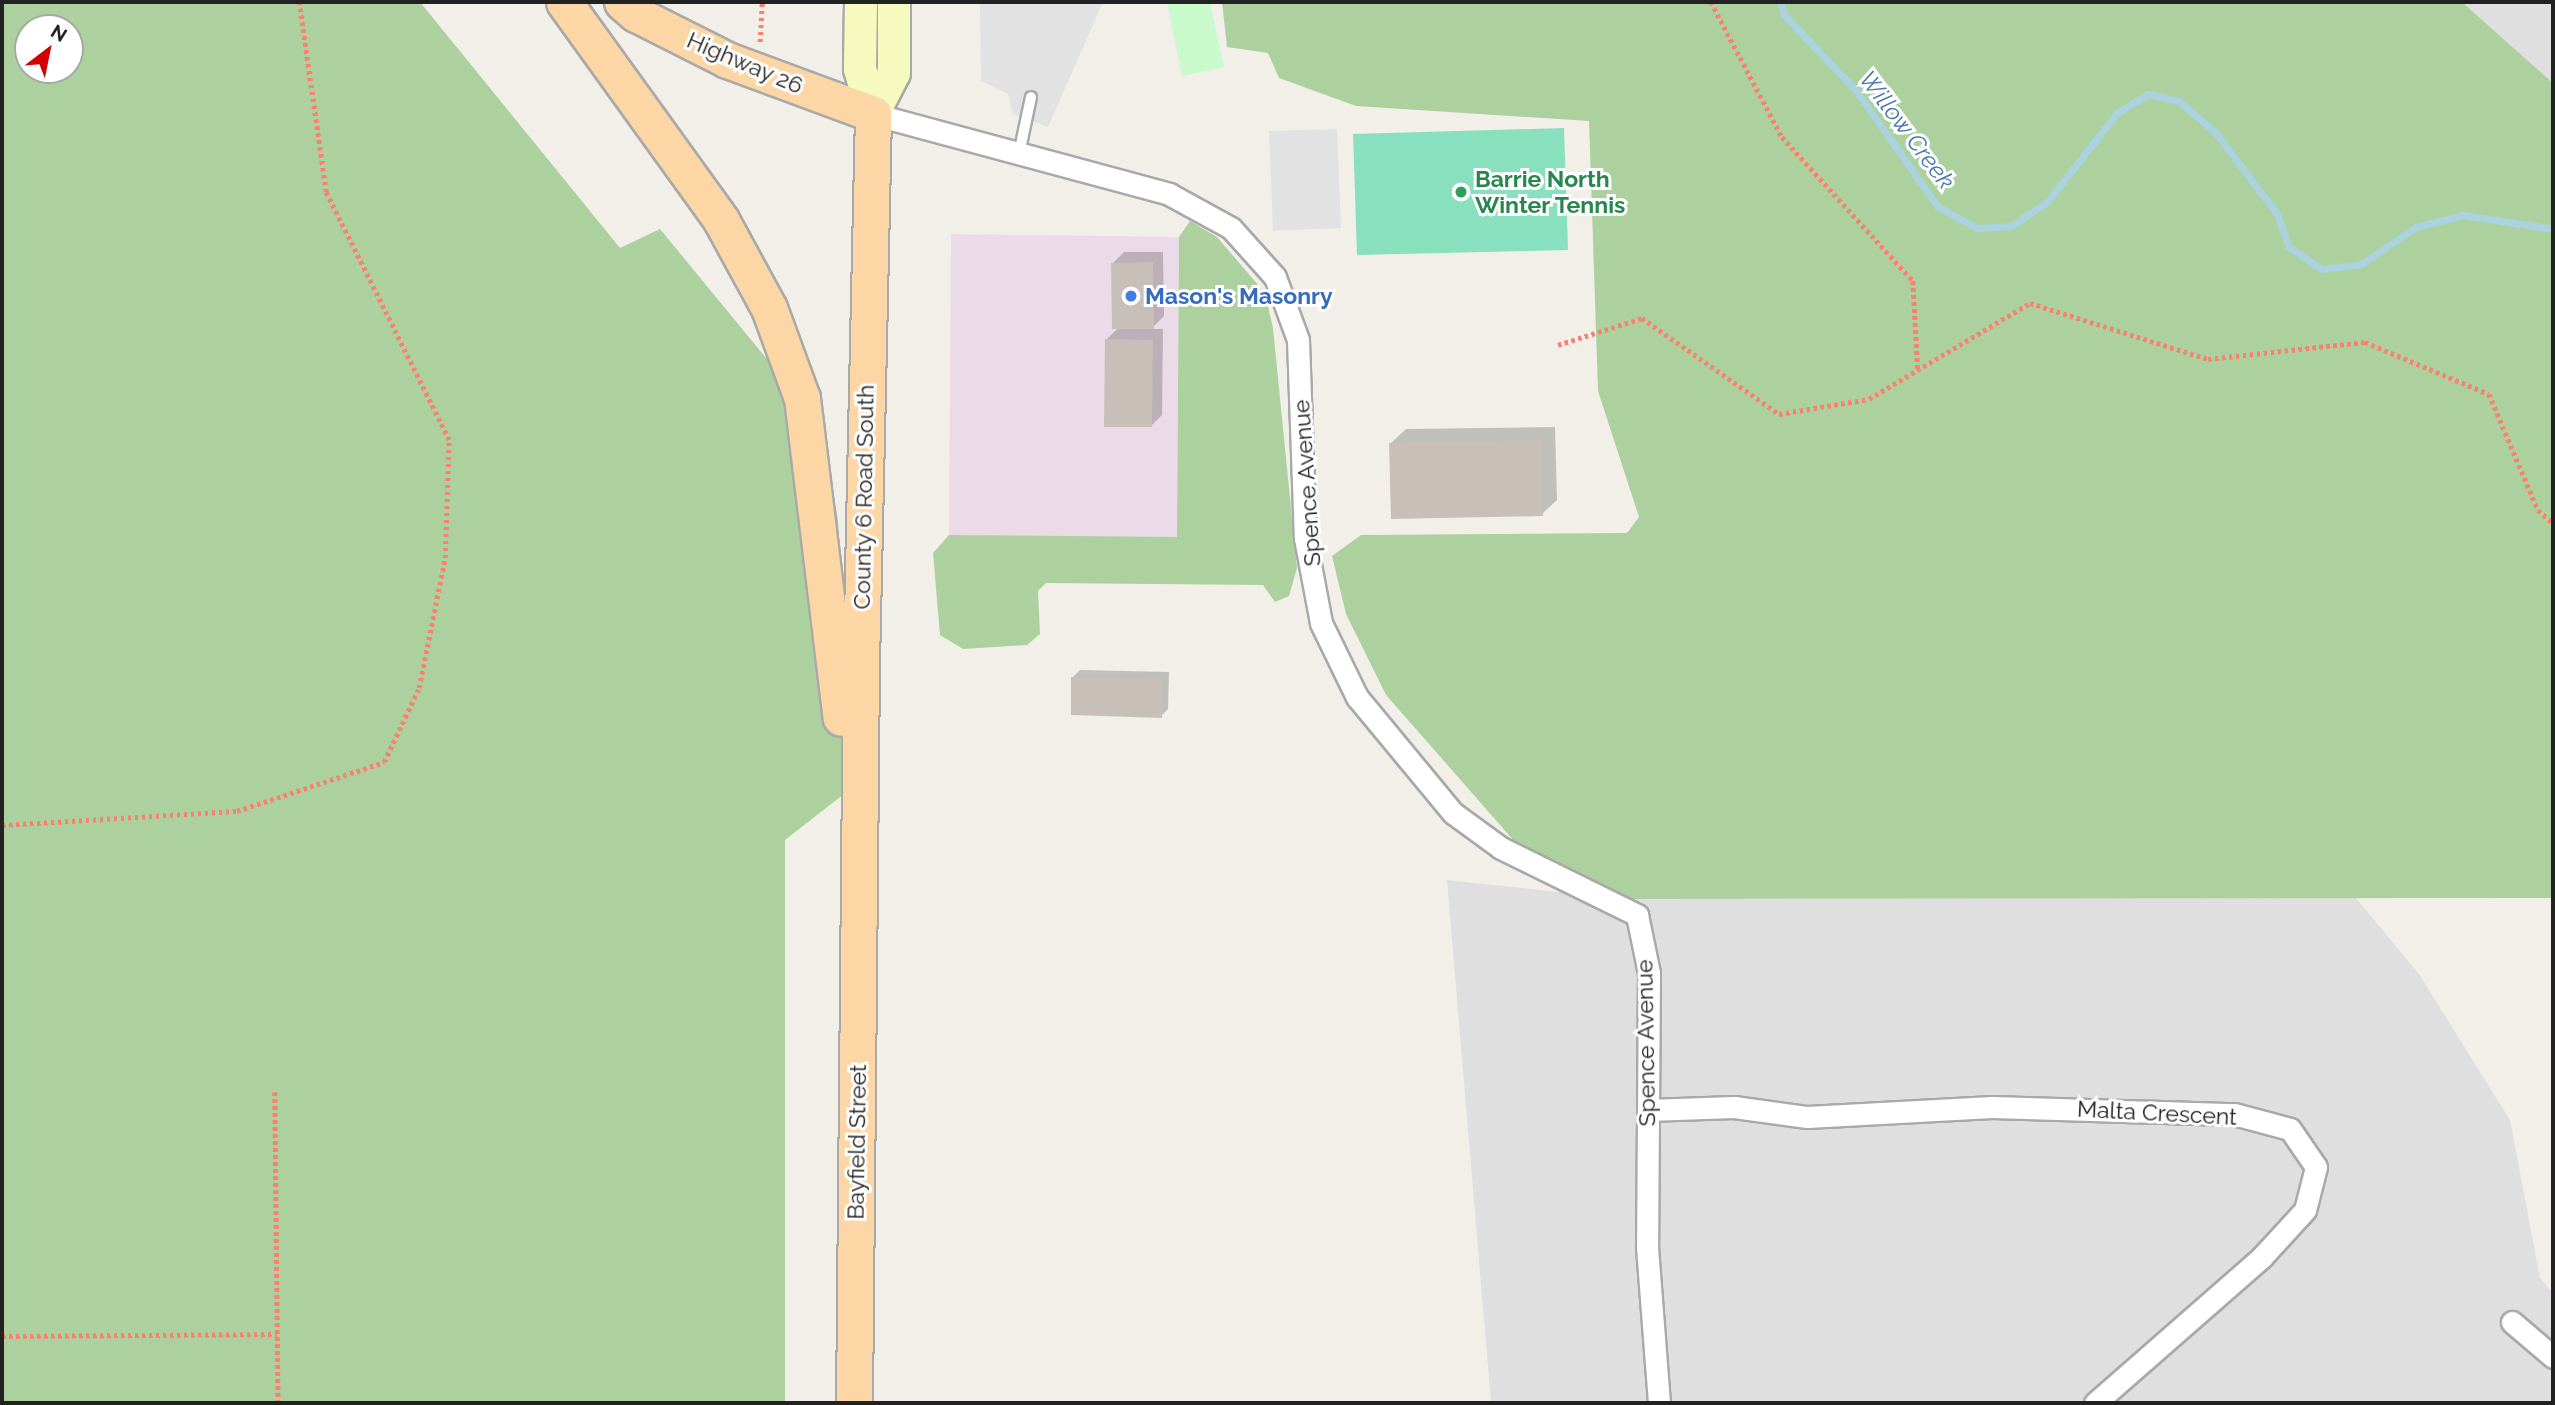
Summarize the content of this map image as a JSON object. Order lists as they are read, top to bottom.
{
  "streets": {
    "main road": ["Highway 26", "County 6 Road South", "Bayfield Street"],
    "street": ["Spence Avenue", "Malta Crescent"]
  },
  "crossings": [
    ["Highway 26", "Spence Avenue"],
    ["Highway 26", "County 6 Road South"],
    ["Spence Avenue", "County 6 Road South"],
    ["Spence Avenue", "Malta Crescent"],
    ["County 6 Road South", "Bayfield Street"]
  ],
  "water": ["Willow Creek"],
  "places": ["Barrie North Winter Tennis", "Mason's Masonry"],
  "north": "top right"
}
